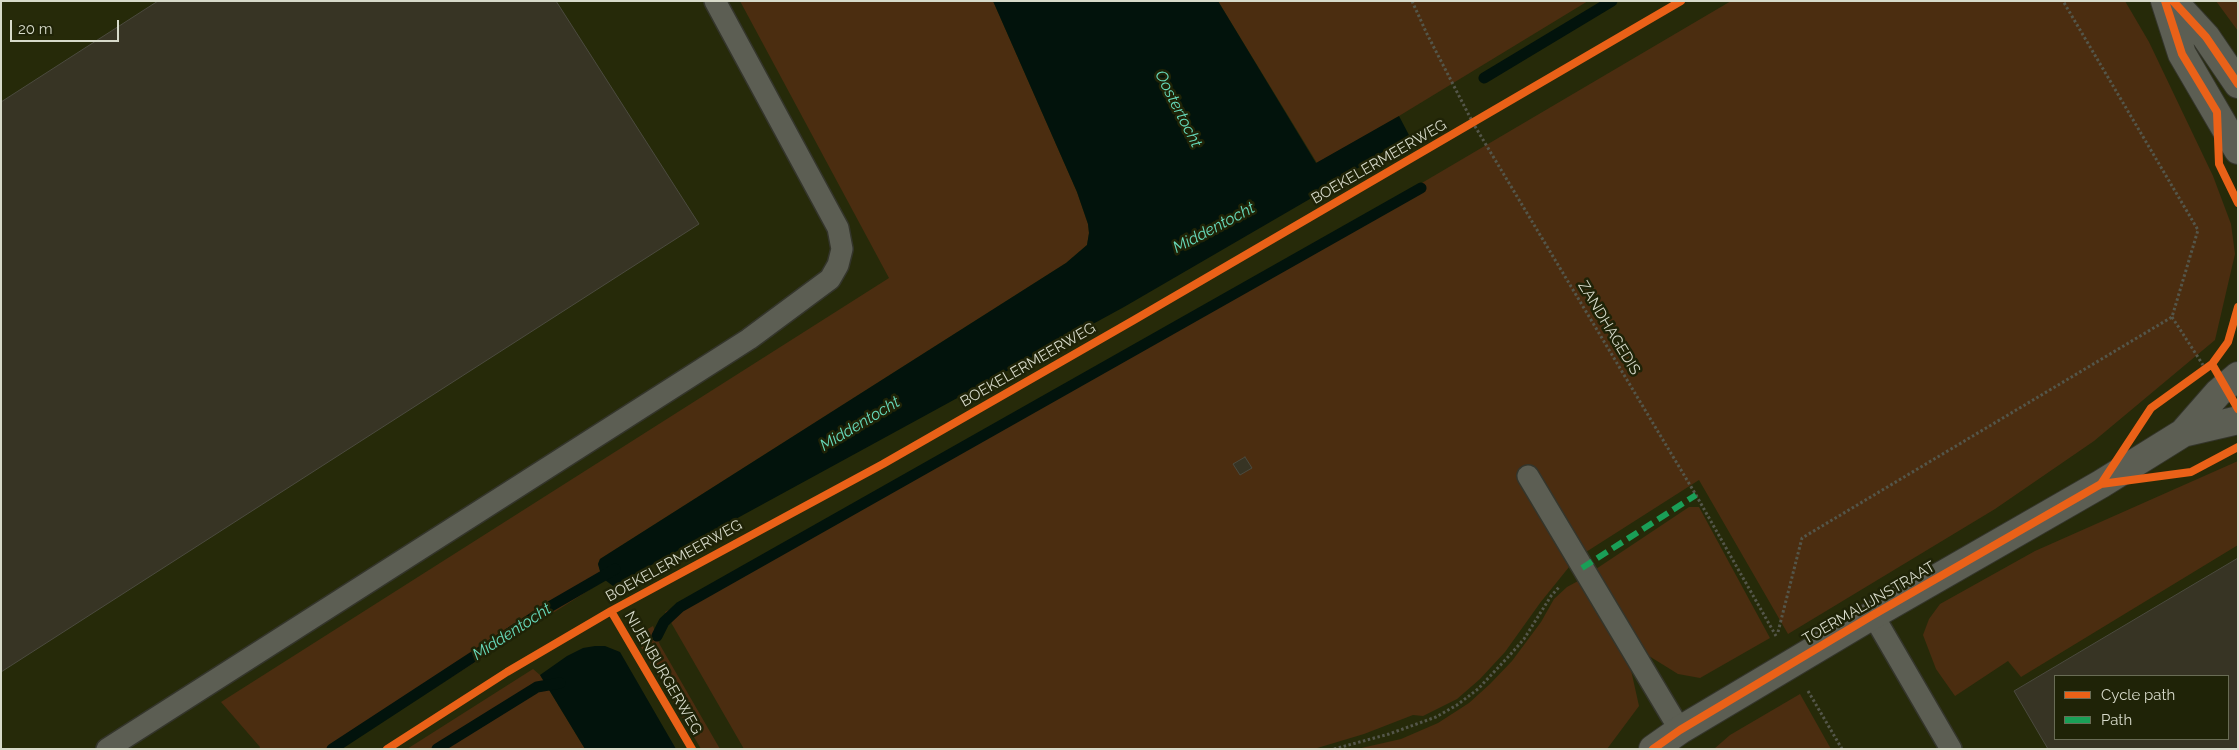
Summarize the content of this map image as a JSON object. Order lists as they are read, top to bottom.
{
  "streets": {
    "street": ["TOERMALIJNSTRAAT"],
    "path": ["ZANDHAGEDIS"],
    "cycle path": ["BOEKELERMEERWEG"]
  },
  "crossings": [
    ["BOEKELERMEERWEG", "ZANDHAGEDIS"]
  ],
  "water": ["Oostertocht", "Middentocht"],
  "legend": ["Cycle path", "Path"],
  "scale_bar": "20 m"
}
